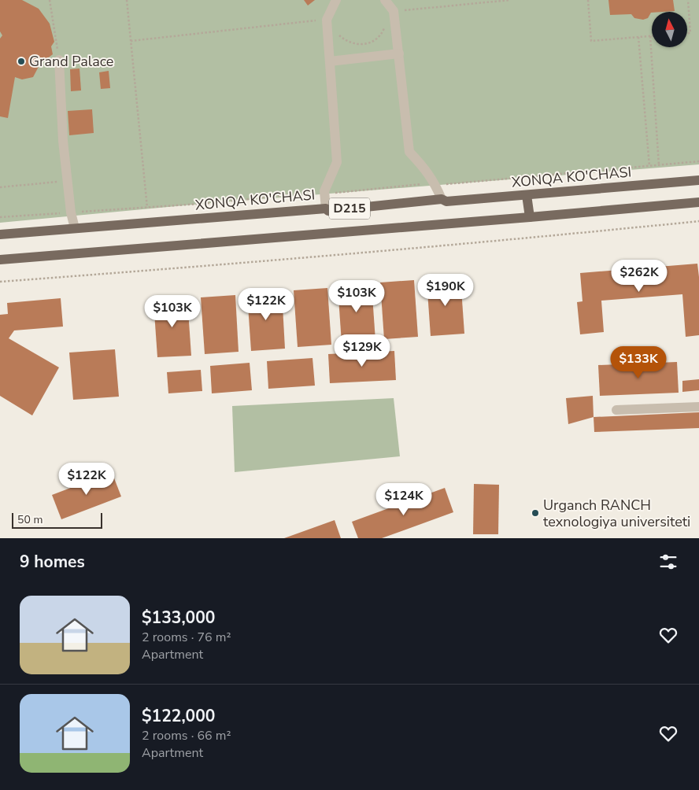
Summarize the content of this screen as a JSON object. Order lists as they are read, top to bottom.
{
  "streets": {
    "main road": ["XONQA KO'CHASI", "D215"]
  },
  "places": ["Grand Palace", "Urganch RANCH texnologiya universiteti"],
  "scale_bar": "50 m",
  "north": "top",
  "page": {
    "price": [
      "$262K",
      "$190K",
      "$103K",
      "$122K",
      "$103K",
      "$129K",
      "$133K",
      "$122K",
      "$124K"
    ],
    "scale": "50 m",
    "heading": "9 homes",
    "list": [
      {
        "name": "$133,000",
        "note": "2 rooms · 76 m² · Apartment"
      },
      {
        "name": "$122,000",
        "note": "2 rooms · 66 m² · Apartment"
      }
    ]
  }
}
